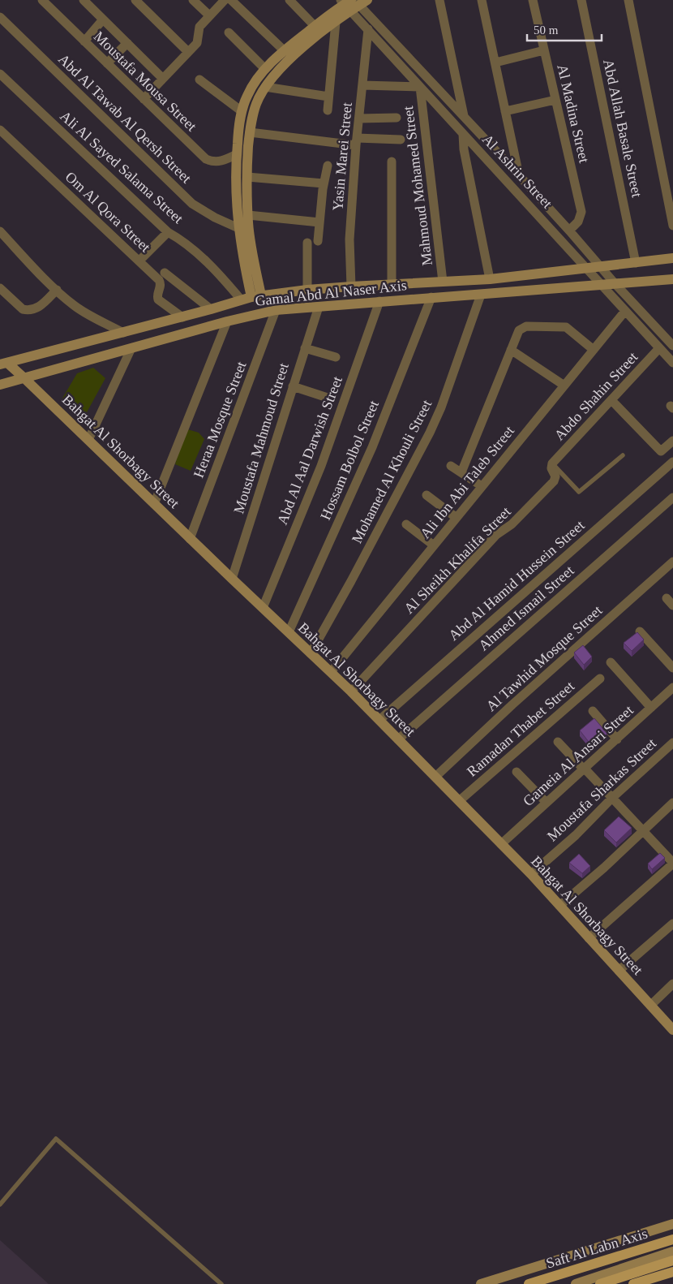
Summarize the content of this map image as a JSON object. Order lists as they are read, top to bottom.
{
  "streets": {
    "main road": ["Saft Al Labn Axis"],
    "street": [
      "Moustafa Mousa Street",
      "Al Madina Street",
      "Abd Al Tawab Al Qersh Street",
      "Abd Allah Basale Street",
      "Yasin Marei Street",
      "Ali Al Sayed Salama Street",
      "Al Ashrin Street",
      "Mahmoud Mohamed Street",
      "Om Al Qora Street",
      "Gamal Abd Al Naser Axis",
      "Abdo Shahin Street",
      "Heraa Mosque Street",
      "Moustafa Mahmoud Street",
      "Abd Al Aal Darwish Street",
      "Bahgat Al Shorbagy Street",
      "Hossam Bolbol Street",
      "Mohamed Al Khouli Street",
      "Ali Ibn Abi Taleb Street",
      "Al Sheikh Khalifa Street",
      "Abd Al Hamid Hussein Street",
      "Ahmed Ismail Street",
      "Al Tawhid Mosque Street",
      "Ramadan Thabet Street",
      "Gameia Al Ansari Street",
      "Moustafa Sharkas Street"
    ]
  },
  "crossings": [
    ["Al Madina Street", "Al Ashrin Street"],
    ["Abd Allah Basale Street", "Gamal Abd Al Naser Axis"],
    ["Yasin Marei Street", "Al Ashrin Street"],
    ["Yasin Marei Street", "Gamal Abd Al Naser Axis"],
    ["Ali Al Sayed Salama Street", "Gamal Abd Al Naser Axis"],
    ["Al Ashrin Street", "Mahmoud Mohamed Street"],
    ["Al Ashrin Street", "Gamal Abd Al Naser Axis"],
    ["Al Ashrin Street", "Abdo Shahin Street"],
    ["Al Ashrin Street", "Ali Ibn Abi Taleb Street"],
    ["Mahmoud Mohamed Street", "Gamal Abd Al Naser Axis"],
    ["Om Al Qora Street", "Gamal Abd Al Naser Axis"],
    ["Gamal Abd Al Naser Axis", "Heraa Mosque Street"],
    ["Gamal Abd Al Naser Axis", "Moustafa Mahmoud Street"],
    ["Gamal Abd Al Naser Axis", "Abd Al Aal Darwish Street"],
    ["Gamal Abd Al Naser Axis", "Bahgat Al Shorbagy Street"],
    ["Gamal Abd Al Naser Axis", "Hossam Bolbol Street"],
    ["Gamal Abd Al Naser Axis", "Mohamed Al Khouli Street"],
    ["Abdo Shahin Street", "Al Sheikh Khalifa Street"],
    ["Heraa Mosque Street", "Bahgat Al Shorbagy Street"],
    ["Moustafa Mahmoud Street", "Bahgat Al Shorbagy Street"],
    ["Abd Al Aal Darwish Street", "Bahgat Al Shorbagy Street"],
    ["Bahgat Al Shorbagy Street", "Hossam Bolbol Street"],
    ["Bahgat Al Shorbagy Street", "Mohamed Al Khouli Street"],
    ["Bahgat Al Shorbagy Street", "Ali Ibn Abi Taleb Street"],
    ["Bahgat Al Shorbagy Street", "Al Sheikh Khalifa Street"],
    ["Bahgat Al Shorbagy Street", "Abd Al Hamid Hussein Street"],
    ["Bahgat Al Shorbagy Street", "Ahmed Ismail Street"],
    ["Bahgat Al Shorbagy Street", "Al Tawhid Mosque Street"],
    ["Bahgat Al Shorbagy Street", "Ramadan Thabet Street"],
    ["Bahgat Al Shorbagy Street", "Gameia Al Ansari Street"],
    ["Bahgat Al Shorbagy Street", "Moustafa Sharkas Street"]
  ],
  "scale_bar": "50 m"
}
